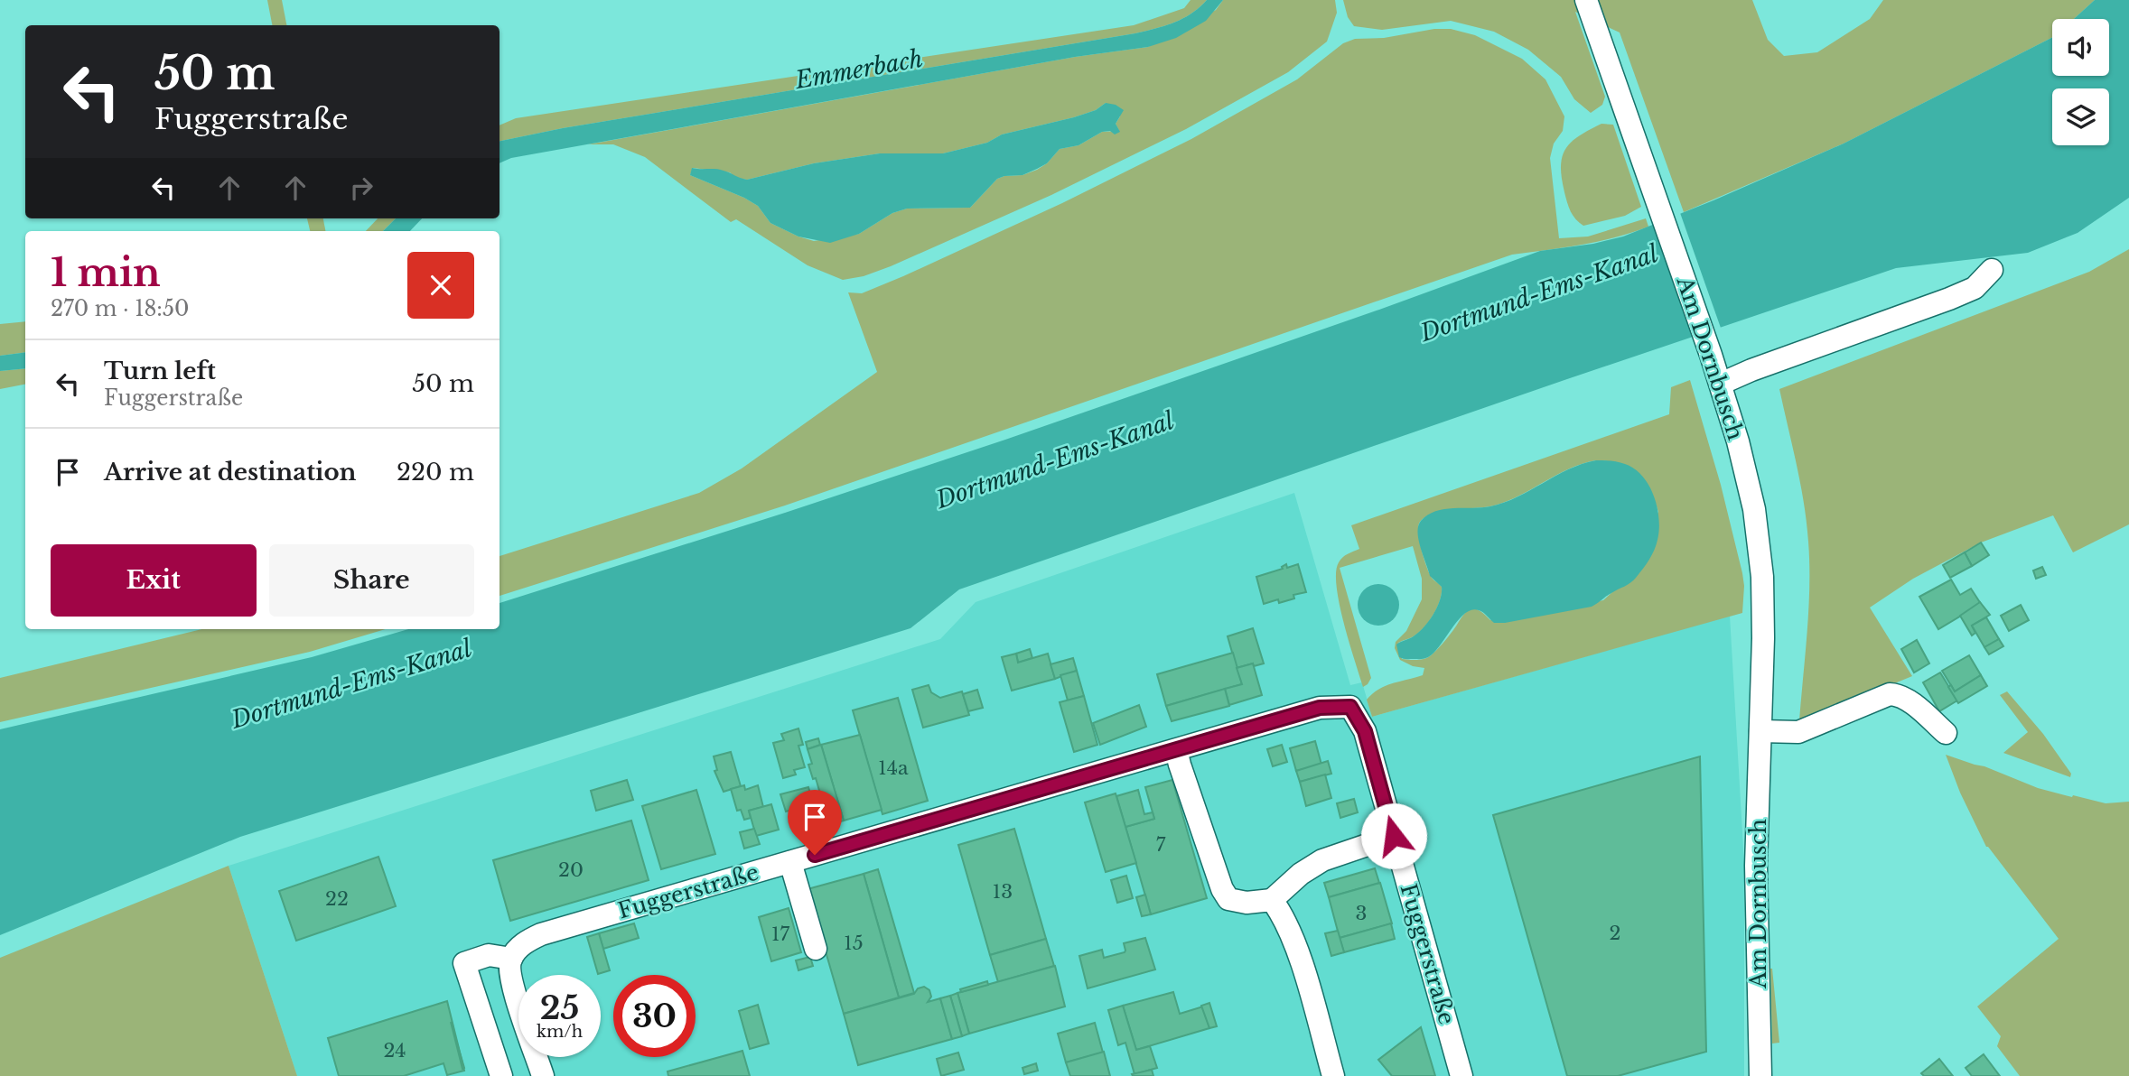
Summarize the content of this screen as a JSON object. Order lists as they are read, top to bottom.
{
  "streets": {
    "street": ["Am Dornbusch", "Fuggerstraße"]
  },
  "water": ["Emmerbach", "Dortmund-Ems-Kanal"],
  "house_numbers": [
    "14a",
    "7",
    "20",
    "13",
    "22",
    "3",
    "2",
    "17",
    "15",
    "24"
  ],
  "page": {
    "turn": ["50 m", "Fuggerstraße"],
    "heading": ["1 min", "270 m · 18:50"],
    "list": [
      {
        "name": "Turn left",
        "note": "Fuggerstraße",
        "value": "50 m"
      },
      {
        "name": "Arrive at destination",
        "value": "220 m"
      }
    ],
    "buttons": ["Exit", "Share"],
    "speed": "25 km/h",
    "limit": "30"
  }
}
